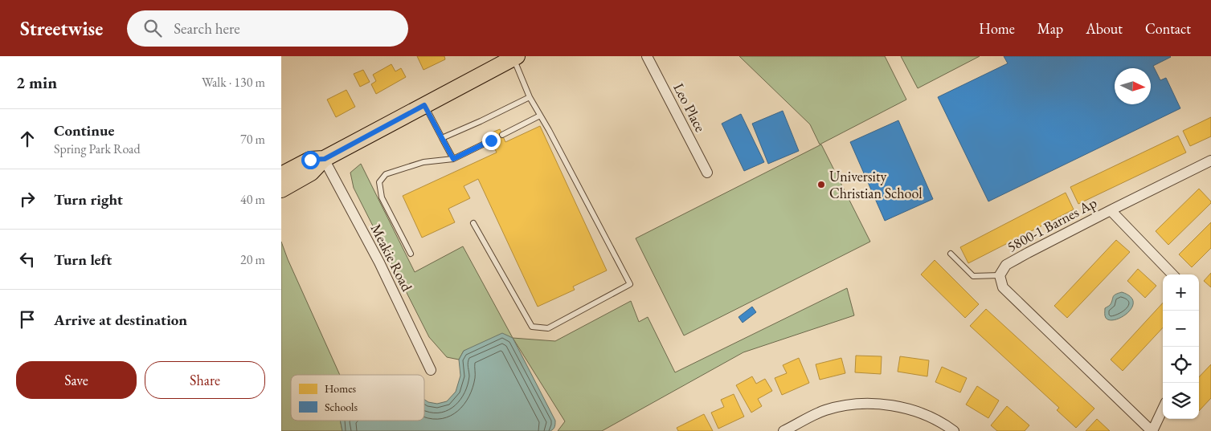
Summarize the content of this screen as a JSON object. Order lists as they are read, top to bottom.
{
  "streets": {
    "street": ["Leo Place", "5800-1 Barnes Ap", "Meakie Road"]
  },
  "places": ["University Christian School"],
  "legend": ["Homes", "Schools"],
  "north": "right",
  "page": {
    "header": "Streetwise",
    "search": "Search here",
    "nav": [
      "Home",
      "Map",
      "About",
      "Contact"
    ],
    "heading": ["2 min", "Walk · 130 m"],
    "list": [
      ["Continue", "Spring Park Road", "70 m"],
      ["Turn right", "40 m"],
      ["Turn left", "20 m"],
      "Arrive at destination"
    ],
    "map_buttons": ["+", "−"],
    "buttons": ["Save", "Share"]
  }
}
